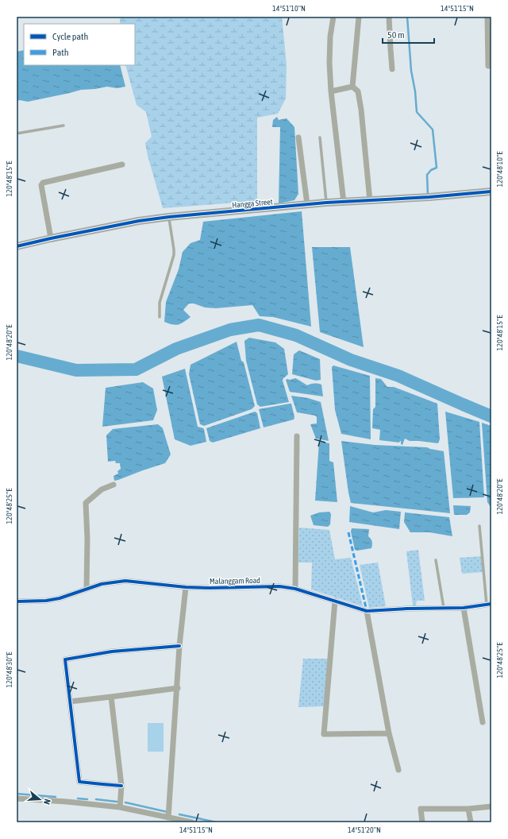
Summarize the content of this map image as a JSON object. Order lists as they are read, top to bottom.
{
  "streets": {
    "street": ["Hangga Street", "Malanggam Road"]
  },
  "legend": ["Cycle path", "Path"],
  "scale_bar": "50 m",
  "north": "right",
  "coordinates": [
    "14°51'10\"N",
    "14°51'15\"N",
    "120°48'10\"E",
    "120°48'15\"E",
    "120°48'20\"E",
    "120°48'25\"E",
    "120°48'30\"E",
    "14°51'20\"N"
  ]
}
